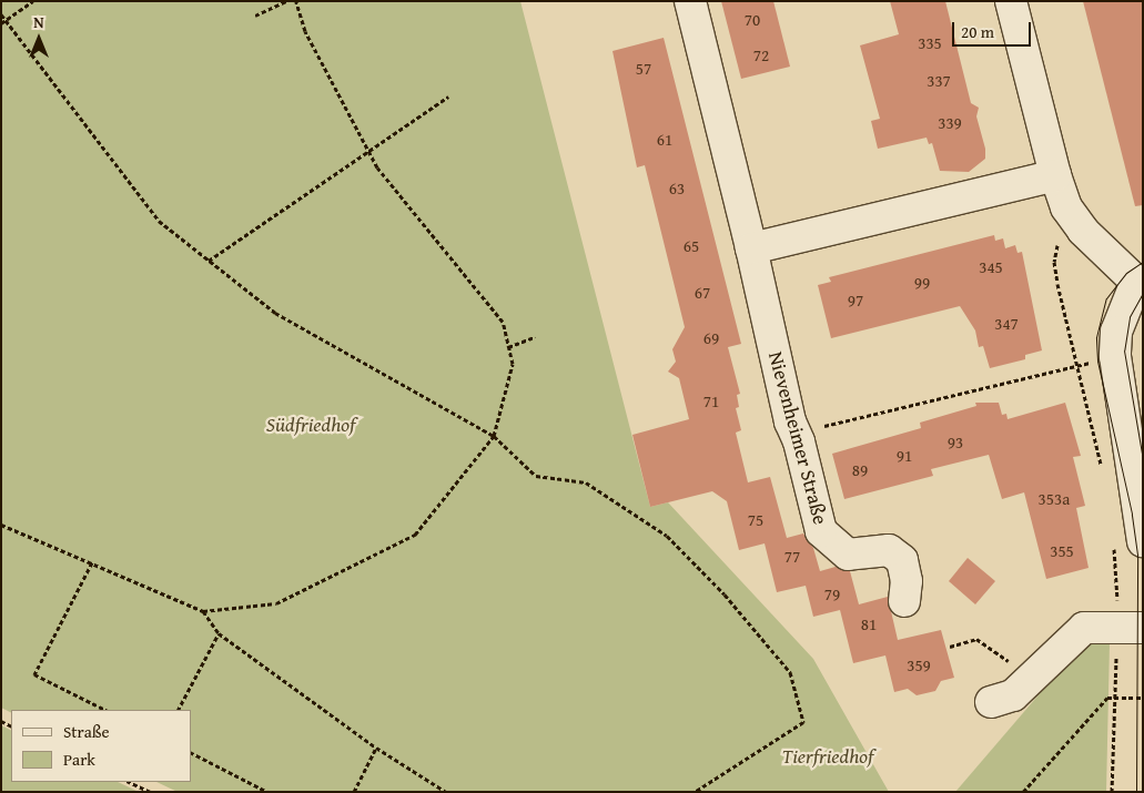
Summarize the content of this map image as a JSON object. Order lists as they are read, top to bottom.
{
  "streets": {
    "street": ["Nievenheimer Straße"]
  },
  "parks": ["Südfriedhof", "Tierfriedhof"],
  "house_numbers": [
    "70",
    "335",
    "72",
    "57",
    "337",
    "339",
    "61",
    "63",
    "65",
    "345",
    "99",
    "67",
    "97",
    "347",
    "69",
    "71",
    "93",
    "91",
    "89",
    "353a",
    "75",
    "355",
    "77",
    "79",
    "81",
    "359"
  ],
  "legend": ["Straße", "Park"],
  "scale_bar": "20 m",
  "north": "top"
}
